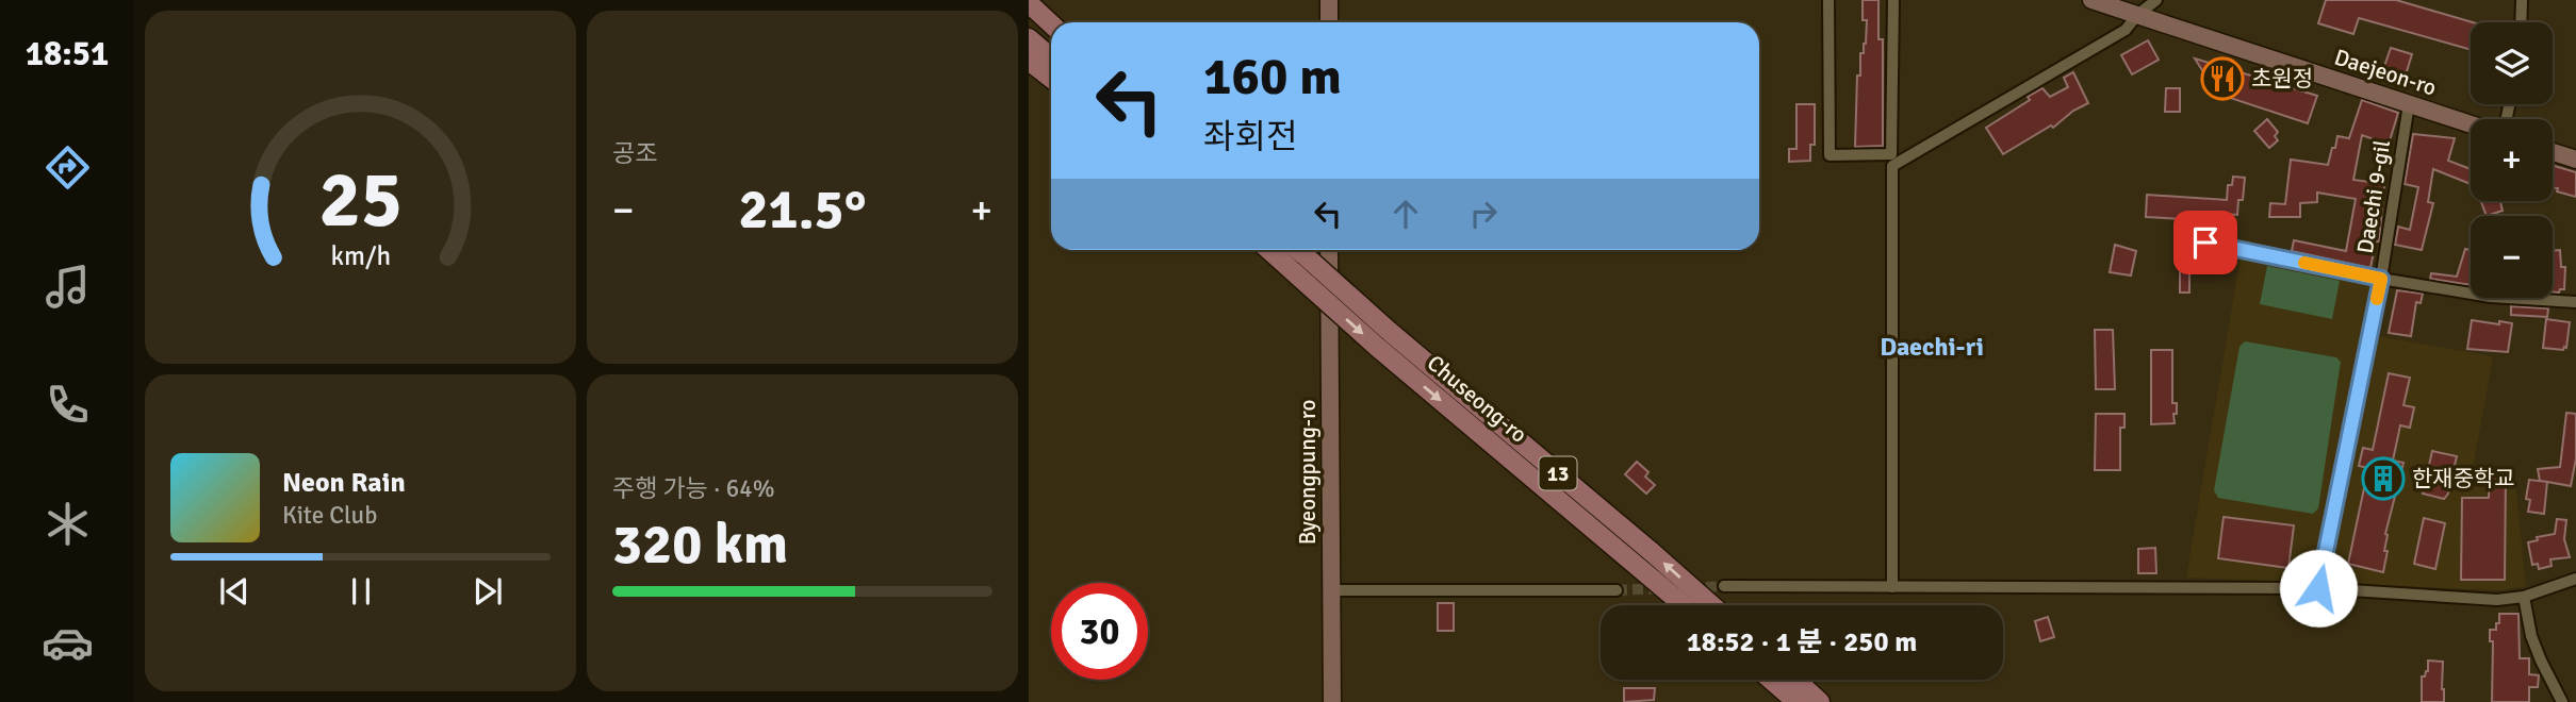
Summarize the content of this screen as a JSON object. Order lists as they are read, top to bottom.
{
  "streets": {
    "main road": ["Chuseong-ro", "13"],
    "street": ["Daejeon-ro", "Daechi 9-gil", "Byeongpung-ro"]
  },
  "crossings": [
    ["Daejeon-ro", "Daechi 9-gil"]
  ],
  "districts": ["Daechi-ri"],
  "places": {
    "restaurant": ["초원정"],
    "building": ["한재중학교"]
  },
  "page": {
    "tabs": "18:51",
    "tile": [
      "공조",
      ["주행 가능 · 64%", "320 km"]
    ],
    "map_buttons": ["+", "−"],
    "turn": ["160 m", "좌회전"],
    "heat": ["−", "21.5°", "+"],
    "song": ["Neon Rain", "Kite Club"],
    "limit": "30",
    "trip": "18:52 · 1 분 · 250 m",
    "gauge": ["25", "km/h"]
  }
}
